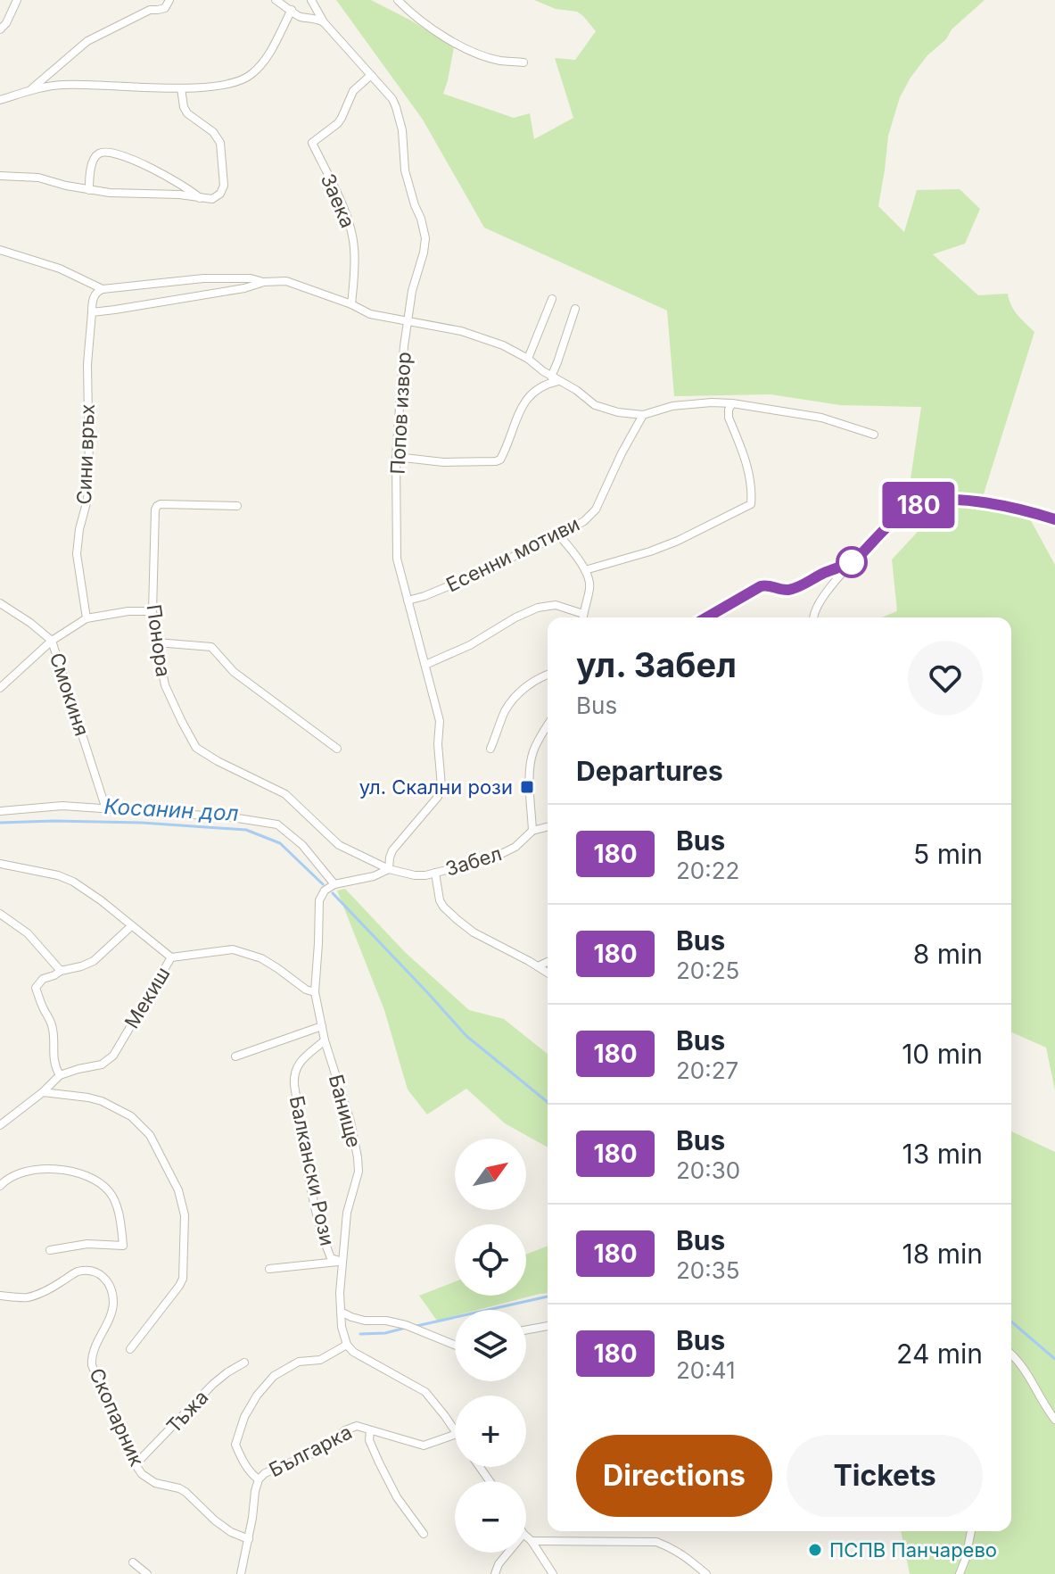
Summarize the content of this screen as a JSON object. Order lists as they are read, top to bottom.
{
  "streets": {
    "street": [
      "Заека",
      "Попов извор",
      "Сини връх",
      "Есенни мотиви",
      "Понора",
      "Смокиня",
      "Забел",
      "Мекиш",
      "Банище",
      "Балкански Рози",
      "Тъжа",
      "Скопарник",
      "Българка"
    ]
  },
  "crossings": [
    ["Заека", "Попов извор"],
    ["Попов извор", "Есенни мотиви"],
    ["Попов извор", "Понора"],
    ["Попов извор", "Забел"],
    ["Понора", "Забел"],
    ["Забел", "Банище"],
    ["Мекиш", "Банище"],
    ["Банище", "Балкански Рози"],
    ["Тъжа", "Скопарник"],
    ["Скопарник", "Българка"]
  ],
  "water": ["Косанин дол"],
  "places": {
    "transit": ["ул. Скални рози"],
    "other": ["ПСПВ Панчарево"]
  },
  "lines": ["bus line 180"],
  "north": "top right",
  "page": {
    "on_map": "180",
    "heading": [
      ["ул. Забел", "Bus"],
      "Departures"
    ],
    "list": [
      {
        "mark": "180",
        "name": "Bus",
        "note": "20:22",
        "value": "5 min"
      },
      {
        "mark": "180",
        "name": "Bus",
        "note": "20:25",
        "value": "8 min"
      },
      {
        "mark": "180",
        "name": "Bus",
        "note": "20:27",
        "value": "10 min"
      },
      {
        "mark": "180",
        "name": "Bus",
        "note": "20:30",
        "value": "13 min"
      },
      {
        "mark": "180",
        "name": "Bus",
        "note": "20:35",
        "value": "18 min"
      },
      {
        "mark": "180",
        "name": "Bus",
        "note": "20:41",
        "value": "24 min"
      }
    ],
    "map_buttons": ["+", "−"],
    "buttons": ["Directions", "Tickets"]
  }
}
